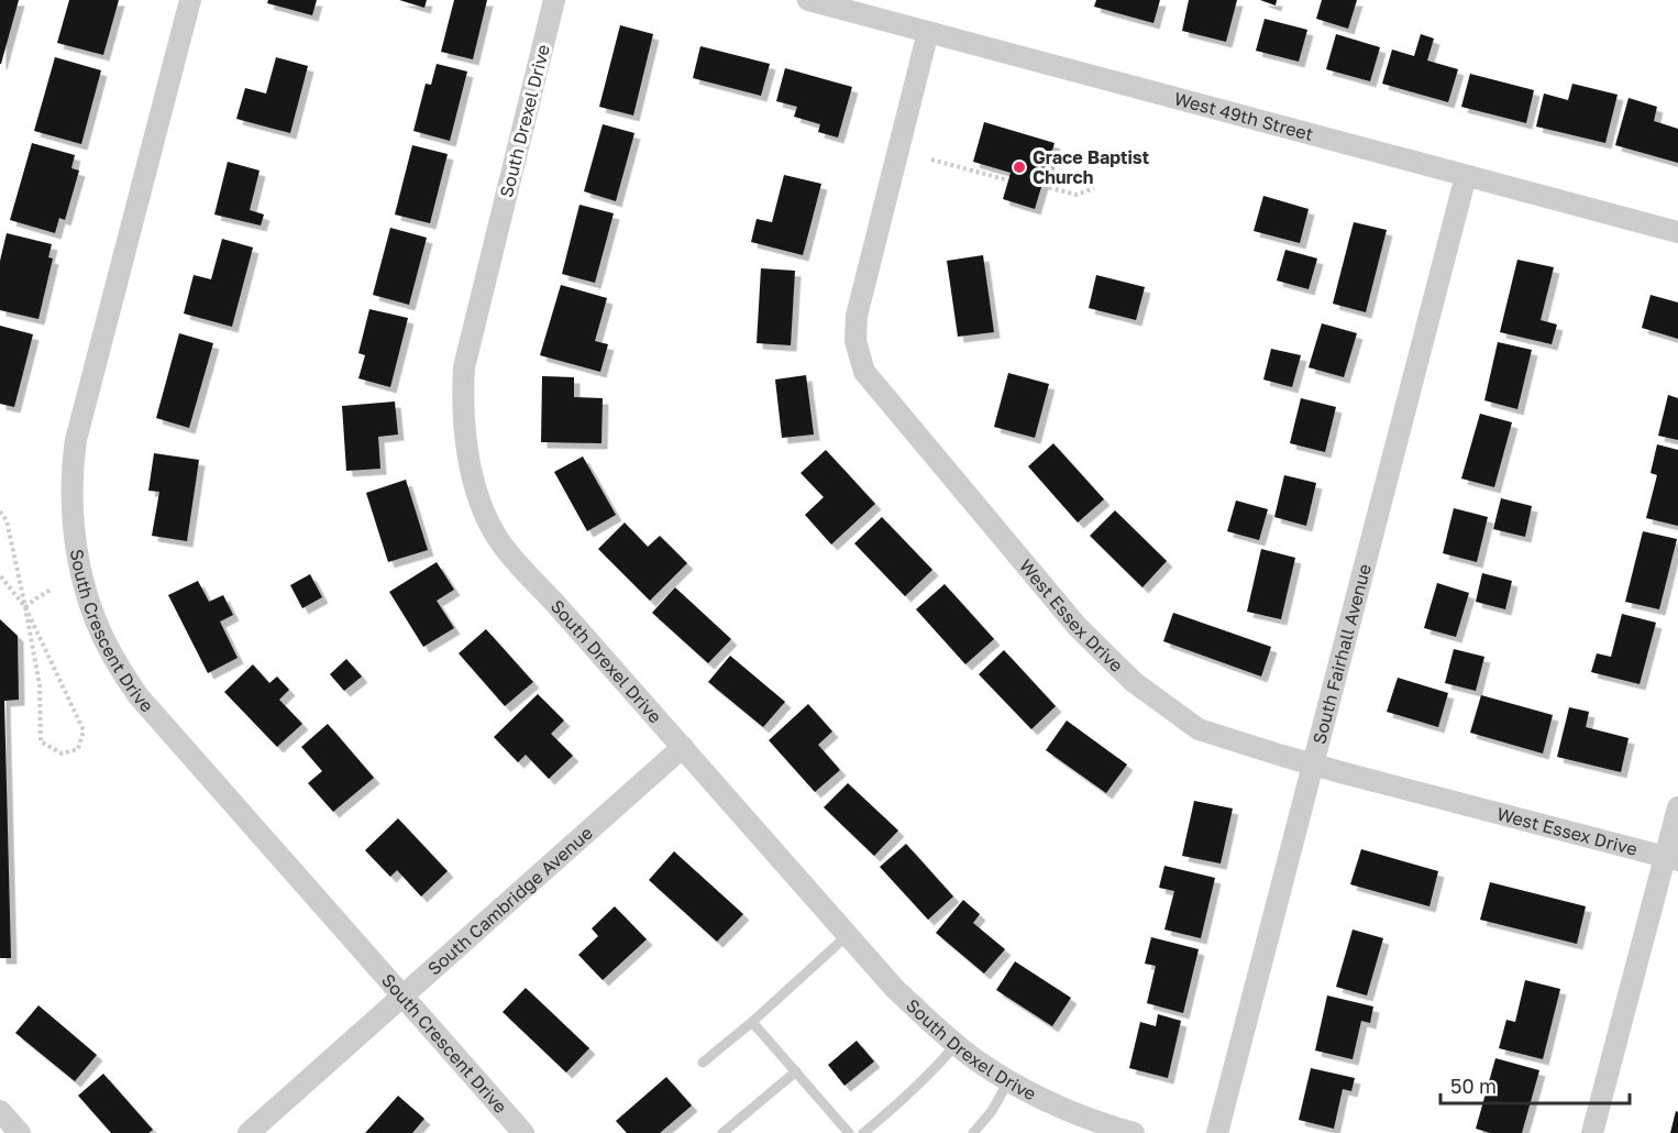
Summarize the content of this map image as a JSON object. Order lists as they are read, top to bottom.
{
  "streets": {
    "street": [
      "West 49th Street",
      "South Drexel Drive",
      "West Essex Drive",
      "South Crescent Drive",
      "South Fairhall Avenue",
      "South Cambridge Avenue"
    ]
  },
  "crossings": [
    ["West 49th Street", "West Essex Drive"],
    ["West 49th Street", "South Fairhall Avenue"],
    ["South Drexel Drive", "South Cambridge Avenue"],
    ["West Essex Drive", "South Fairhall Avenue"],
    ["South Crescent Drive", "South Cambridge Avenue"]
  ],
  "places": ["Grace Baptist Church"],
  "scale_bar": "50 m"
}
